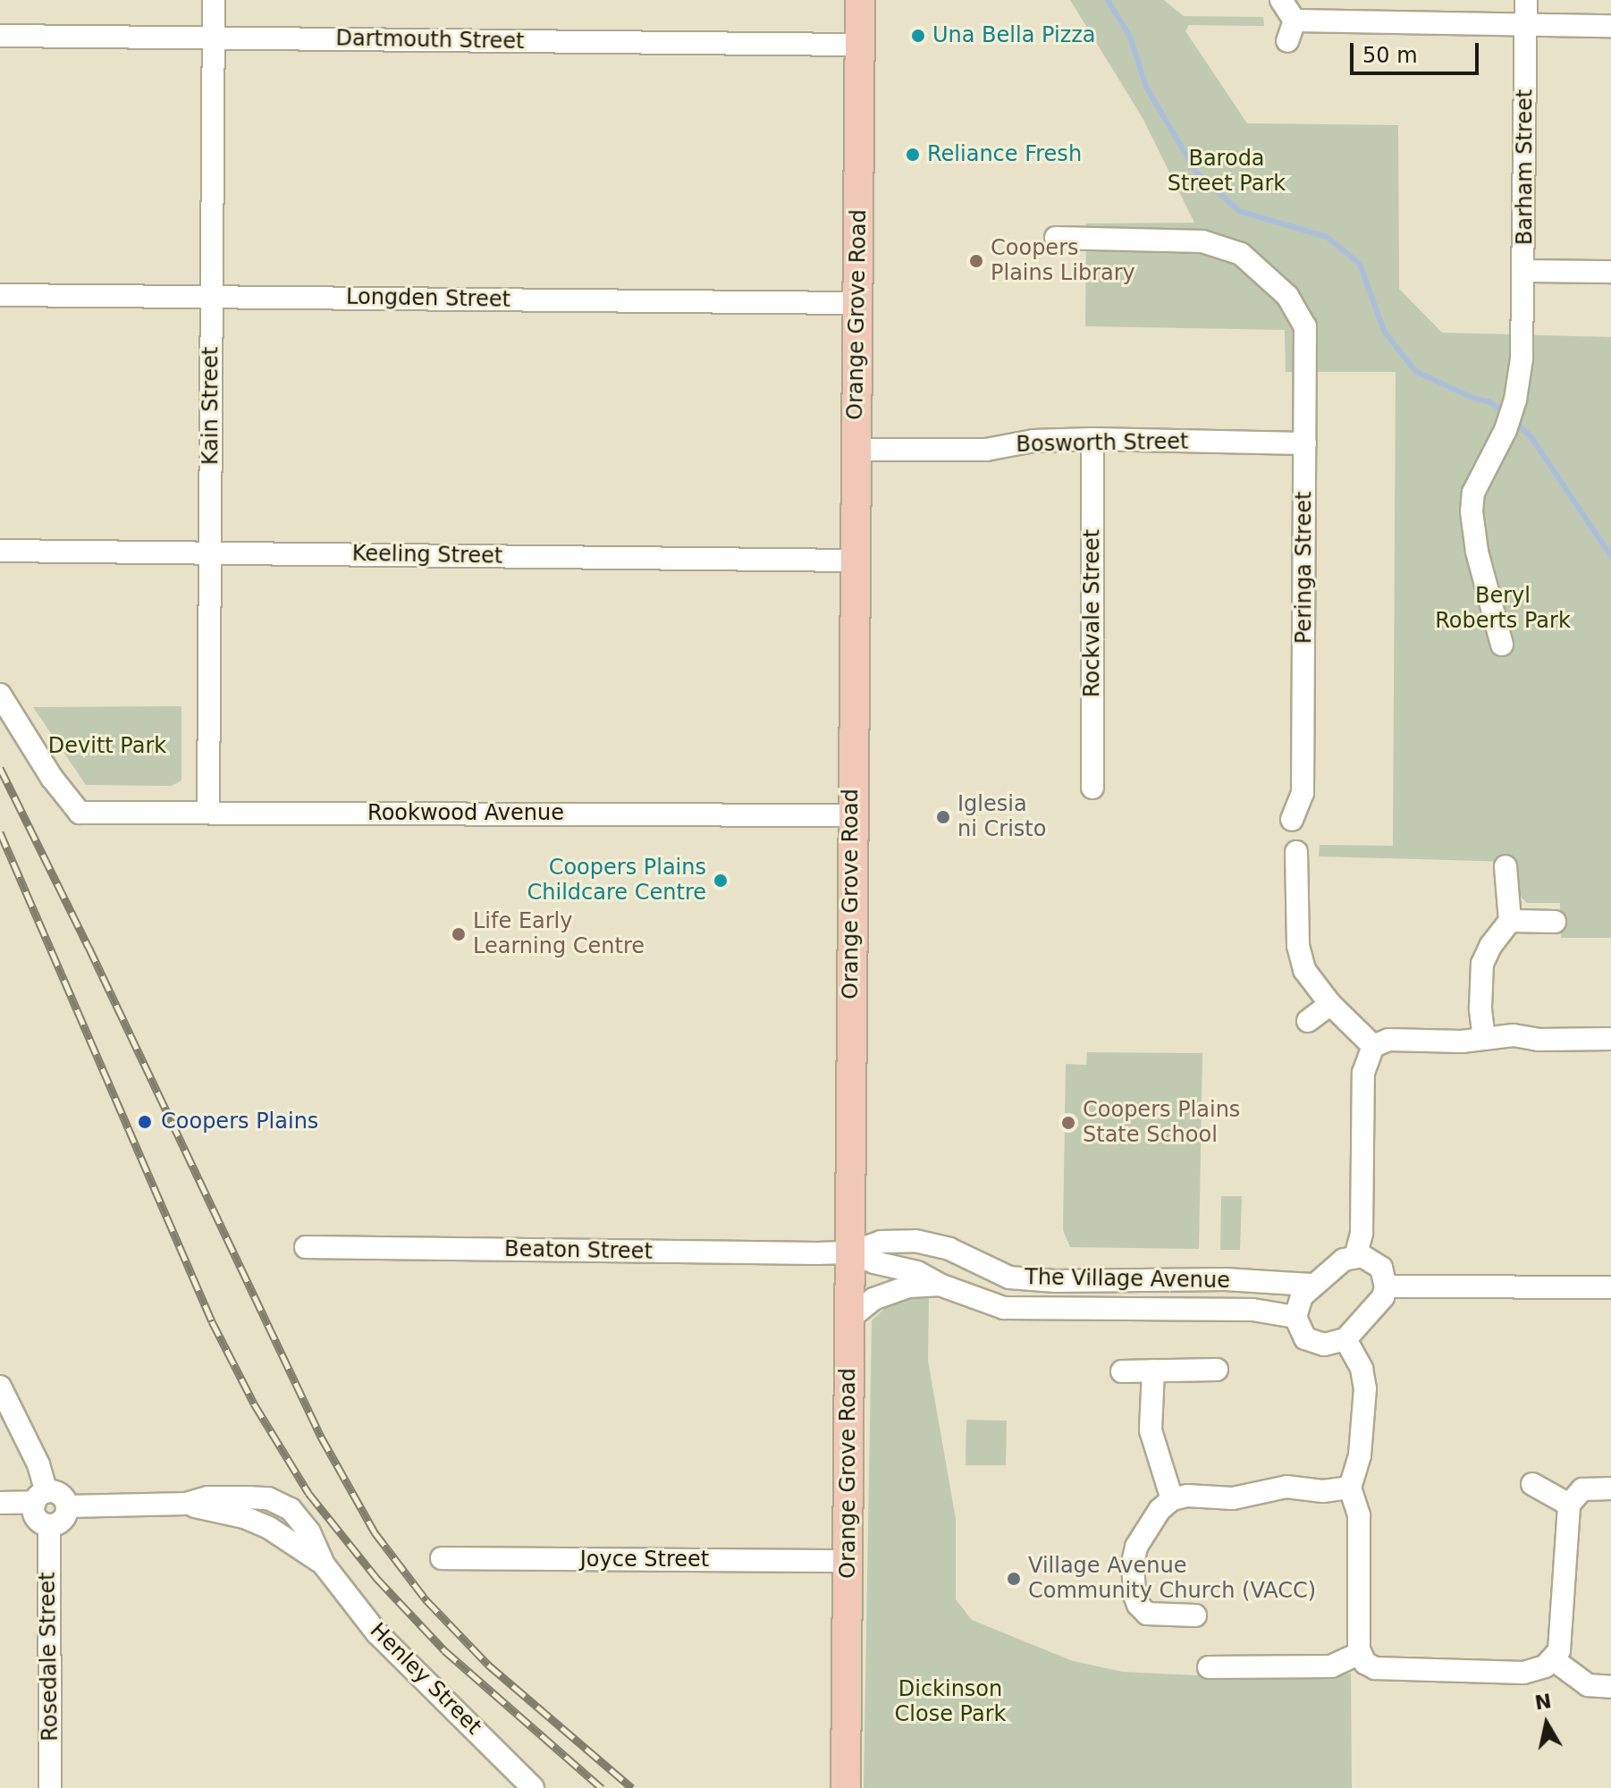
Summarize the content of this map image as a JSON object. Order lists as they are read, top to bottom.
{
  "streets": {
    "main road": ["Orange Grove Road"],
    "street": [
      "Dartmouth Street",
      "Barham Street",
      "Longden Street",
      "Kain Street",
      "Bosworth Street",
      "Keeling Street",
      "Peringa Street",
      "Rockvale Street",
      "Rookwood Avenue",
      "Beaton Street",
      "The Village Avenue",
      "Joyce Street",
      "Rosedale Street",
      "Henley Street"
    ]
  },
  "crossings": [
    ["Dartmouth Street", "Orange Grove Road"],
    ["Dartmouth Street", "Kain Street"],
    ["Longden Street", "Orange Grove Road"],
    ["Longden Street", "Kain Street"],
    ["Orange Grove Road", "Bosworth Street"],
    ["Orange Grove Road", "Keeling Street"],
    ["Orange Grove Road", "Rookwood Avenue"],
    ["Orange Grove Road", "Beaton Street"],
    ["Orange Grove Road", "The Village Avenue"],
    ["Orange Grove Road", "Joyce Street"],
    ["Kain Street", "Keeling Street"],
    ["Kain Street", "Rookwood Avenue"],
    ["Bosworth Street", "Peringa Street"],
    ["Bosworth Street", "Rockvale Street"],
    ["Beaton Street", "The Village Avenue"],
    ["Rosedale Street", "Henley Street"]
  ],
  "parks": [
    "Baroda Street Park",
    "Beryl Roberts Park",
    "Devitt Park",
    "Dickinson Close Park"
  ],
  "places": [
    "Una Bella Pizza",
    "Reliance Fresh",
    "Coopers Plains Library",
    "Iglesia ni Cristo",
    "Coopers Plains Childcare Centre",
    "Life Early Learning Centre",
    "Coopers Plains",
    "Coopers Plains State School",
    "Village Avenue Community Church (VACC)"
  ],
  "scale_bar": "50 m",
  "north": "top"
}
